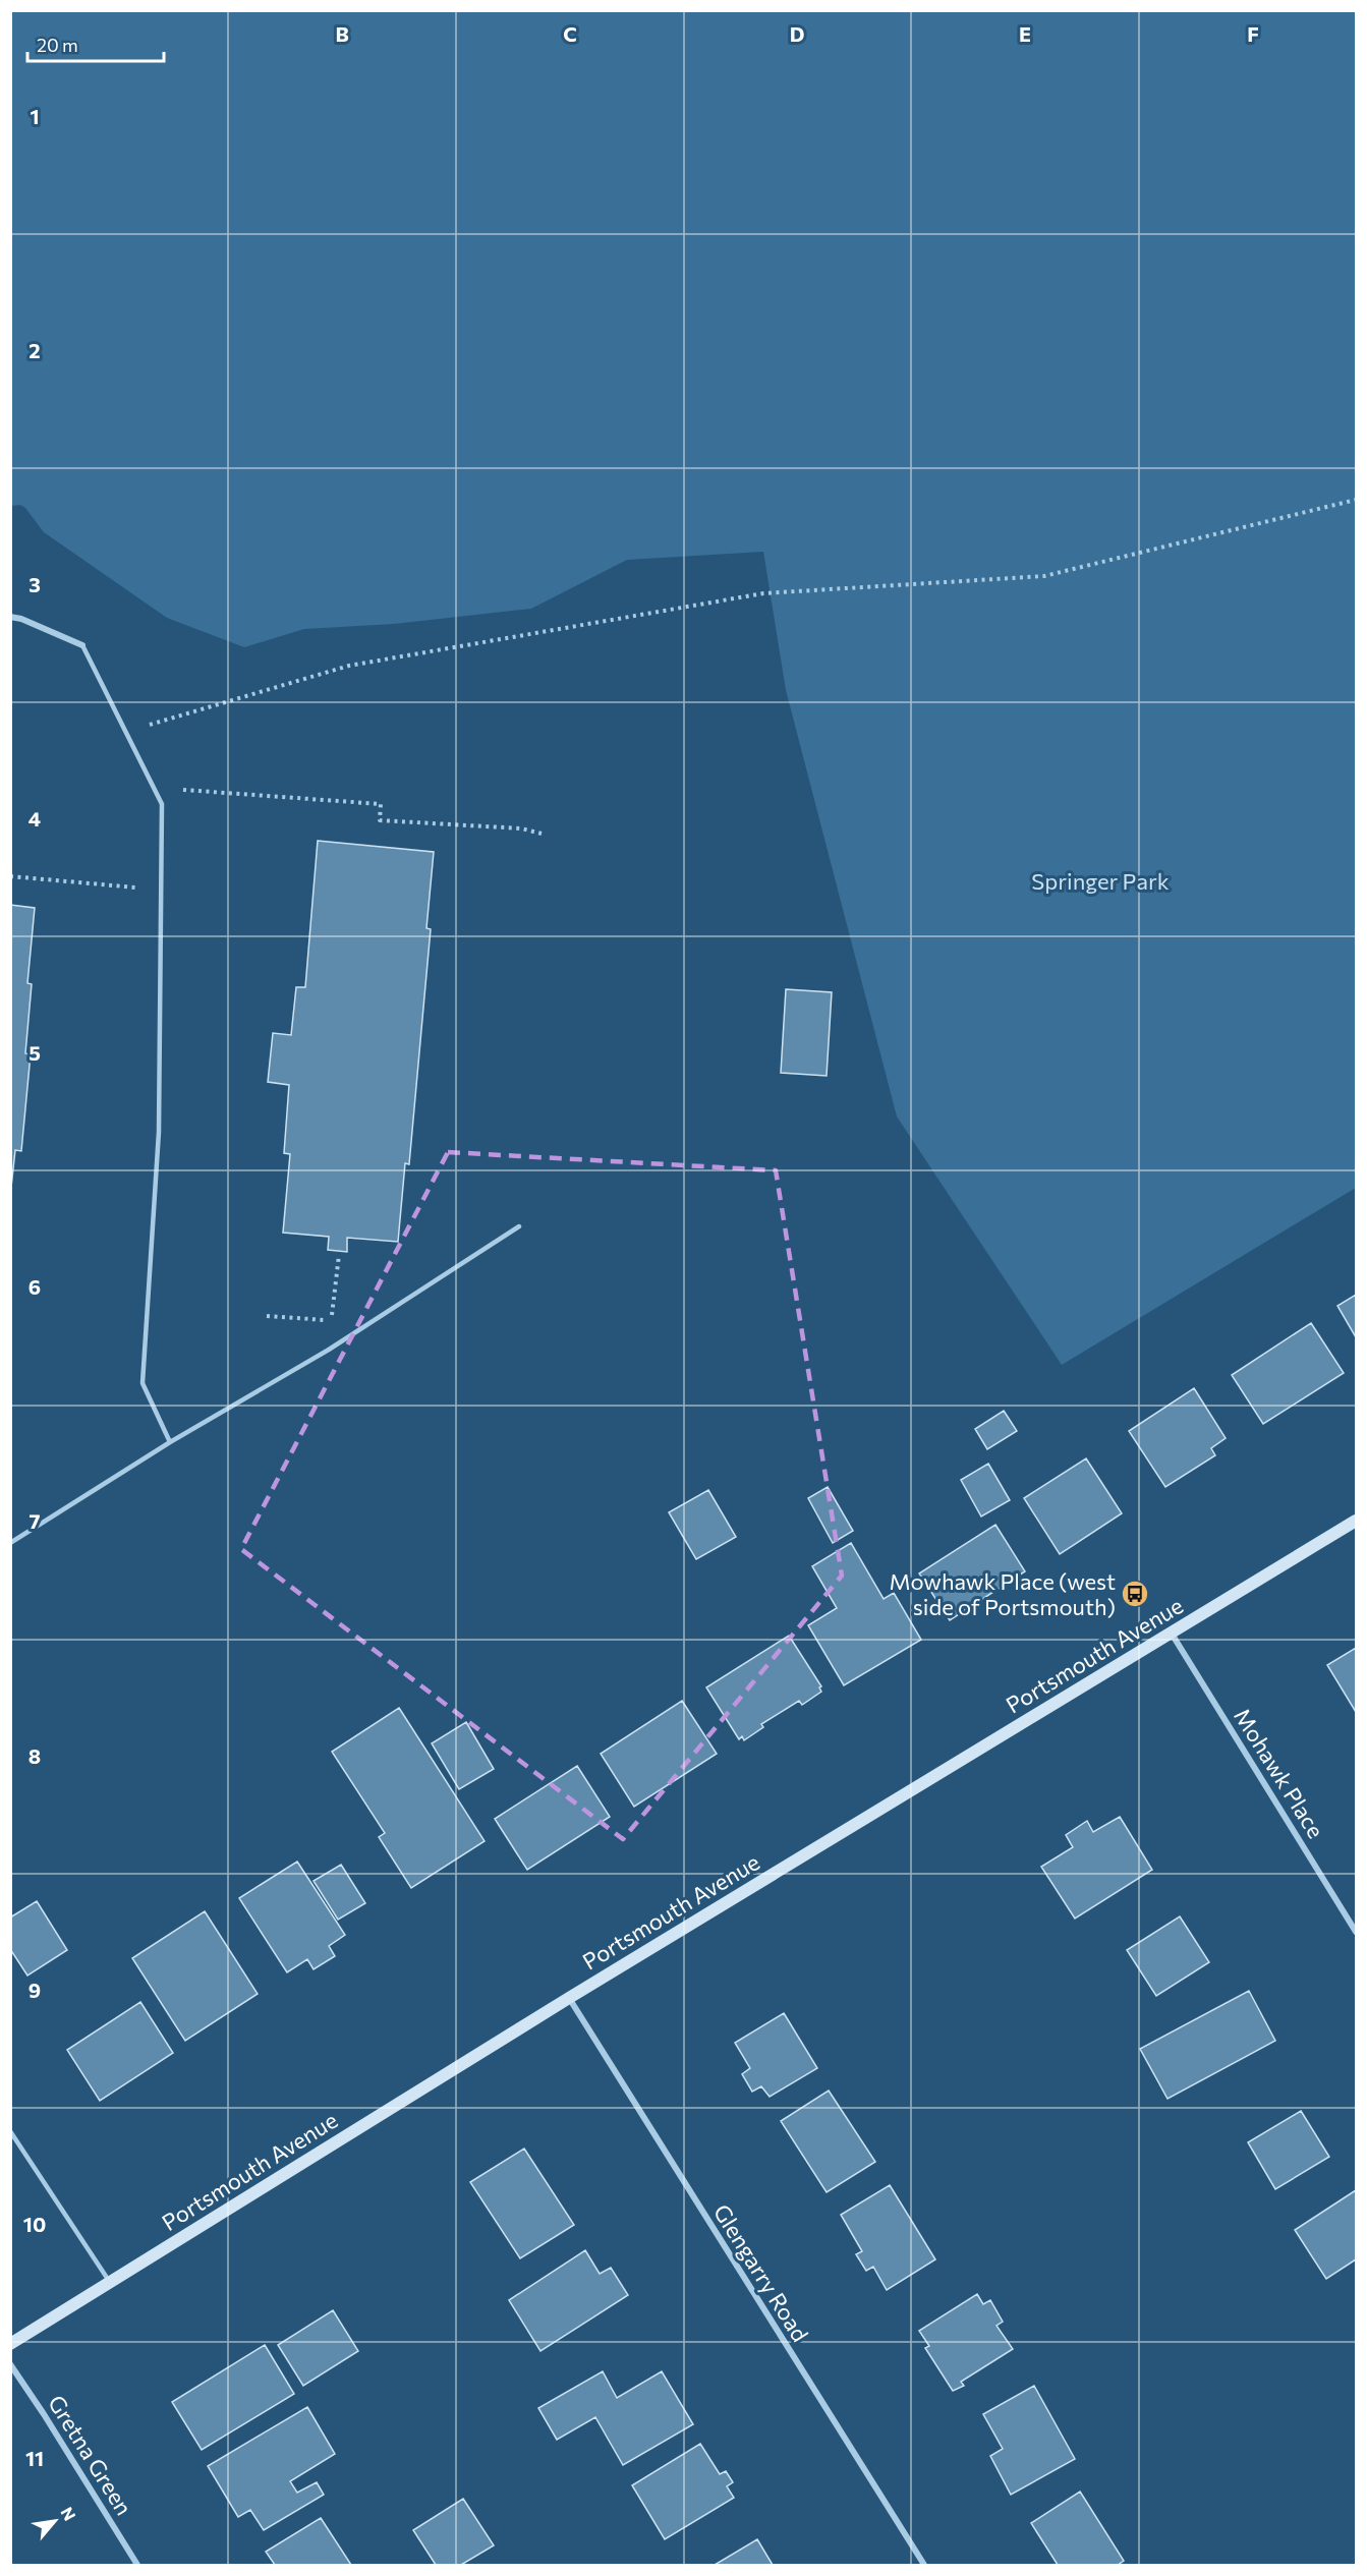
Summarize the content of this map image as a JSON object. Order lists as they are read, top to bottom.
{
  "streets": {
    "main road": ["Portsmouth Avenue"],
    "street": ["Mohawk Place", "Glengarry Road", "Gretna Green"]
  },
  "crossings": [
    ["Portsmouth Avenue", "Mohawk Place"],
    ["Portsmouth Avenue", "Glengarry Road"]
  ],
  "parks": ["Springer Park"],
  "places": {
    "bus stop": ["Mowhawk Place (west side of Portsmouth)"]
  },
  "scale_bar": "20 m",
  "north": "top right",
  "grid": {
    "columns": [
      "B",
      "C",
      "D",
      "E",
      "F"
    ],
    "rows": [
      "1",
      "2",
      "3",
      "4",
      "5",
      "6",
      "7",
      "8",
      "9",
      "10",
      "11"
    ]
  }
}
